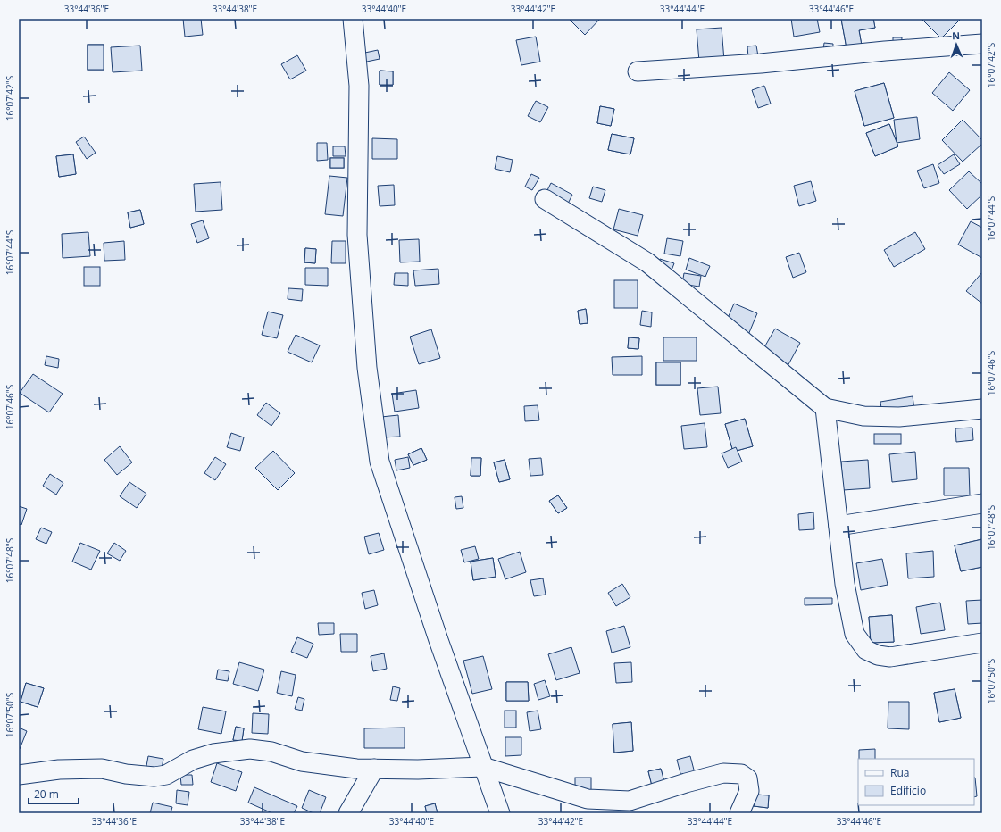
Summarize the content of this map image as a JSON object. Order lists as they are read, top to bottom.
{
  "legend": ["Rua", "Edifício"],
  "scale_bar": "20 m",
  "north": "top",
  "coordinates": [
    "33°44'36\"E",
    "33°44'38\"E",
    "33°44'40\"E",
    "33°44'42\"E",
    "33°44'44\"E",
    "33°44'46\"E",
    "16°07'42\"S",
    "16°07'44\"S",
    "16°07'46\"S",
    "16°07'48\"S",
    "16°07'50\"S"
  ]
}
